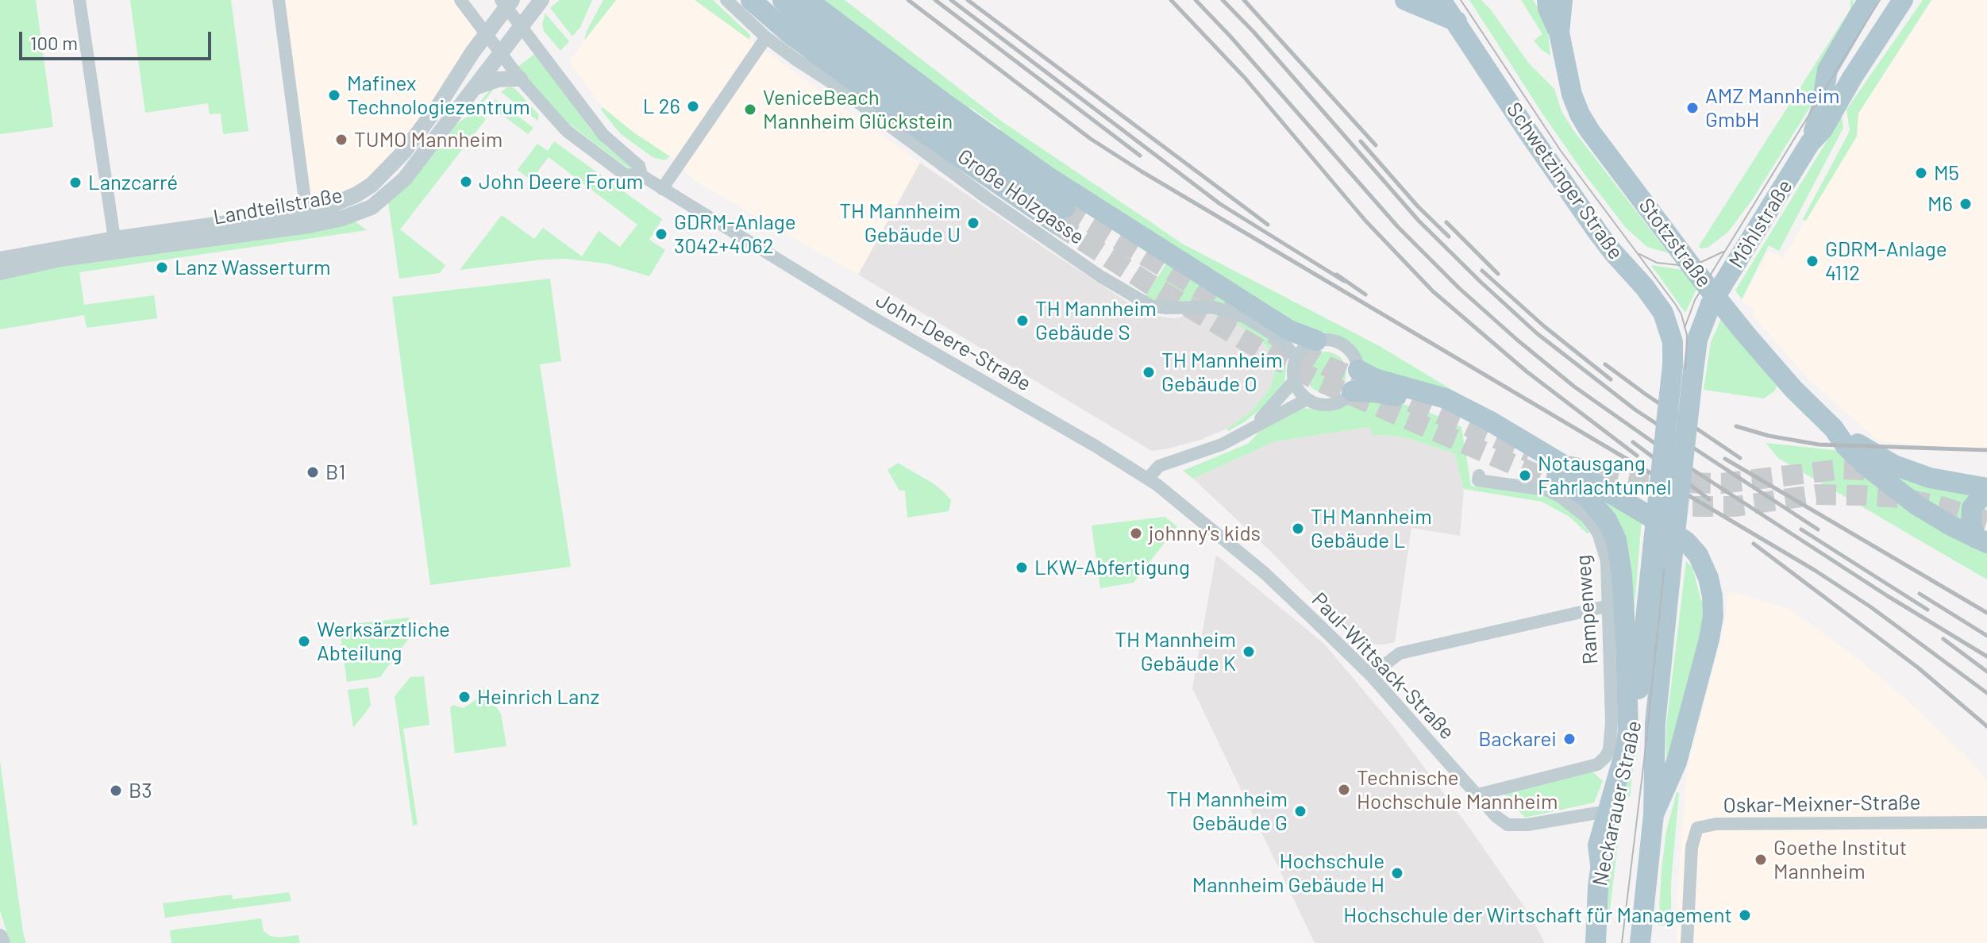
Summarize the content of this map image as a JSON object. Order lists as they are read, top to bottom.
{
  "streets": {
    "main road": [
      "Schwetzinger Straße",
      "Möhlstraße",
      "Stotzstraße",
      "Neckarauer Straße"
    ],
    "street": [
      "Große Holzgasse",
      "Landteilstraße",
      "John-Deere-Straße",
      "Rampenweg",
      "Paul-Wittsack-Straße",
      "Oskar-Meixner-Straße"
    ]
  },
  "crossings": [
    ["Schwetzinger Straße", "Neckarauer Straße"],
    ["Landteilstraße", "John-Deere-Straße"],
    ["Möhlstraße", "Neckarauer Straße"],
    ["John-Deere-Straße", "Paul-Wittsack-Straße"],
    ["Rampenweg", "Paul-Wittsack-Straße"]
  ],
  "places": [
    "Mafinex Technologiezentrum",
    "L 26",
    "AMZ Mannheim GmbH",
    "VeniceBeach Mannheim Glückstein",
    "TUMO Mannheim",
    "M5",
    "John Deere Forum",
    "Lanzcarré",
    "M6",
    "TH Mannheim Gebäude U",
    "GDRM-Anlage 3042+4062",
    "GDRM-Anlage 4112",
    "Lanz Wasserturm",
    "TH Mannheim Gebäude S",
    "TH Mannheim Gebäude O",
    "B1",
    "Notausgang Fahrlachtunnel",
    "TH Mannheim Gebäude L",
    "johnny's kids",
    "LKW-Abfertigung",
    "Werksärztliche Abteilung",
    "TH Mannheim Gebäude K",
    "Heinrich Lanz",
    "Backarei",
    "Technische Hochschule Mannheim",
    "B3",
    "TH Mannheim Gebäude G",
    "Goethe Institut Mannheim",
    "Hochschule Mannheim Gebäude H",
    "Hochschule der Wirtschaft für Management"
  ],
  "scale_bar": "100 m"
}
